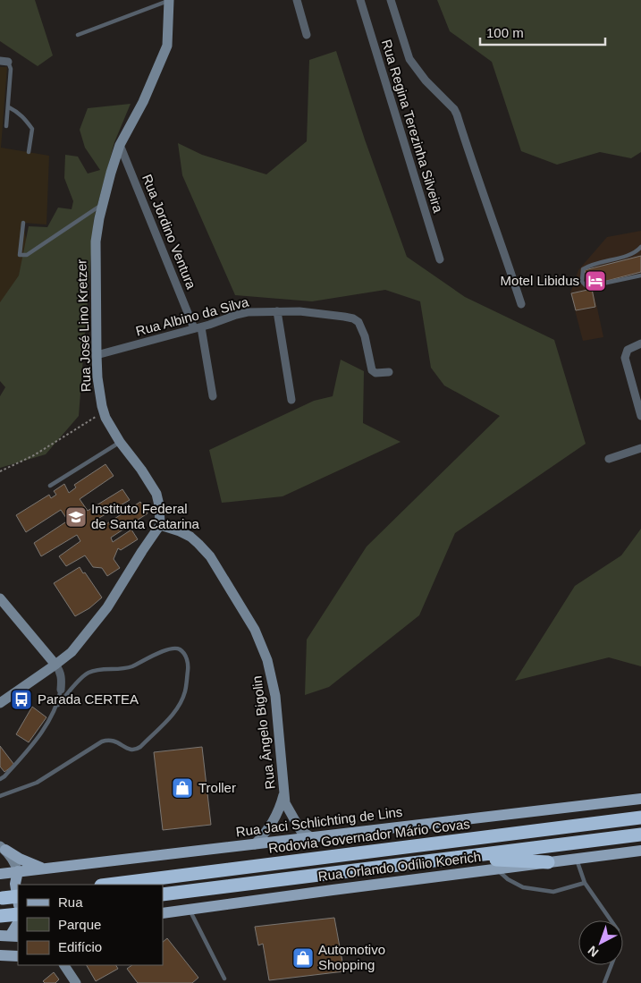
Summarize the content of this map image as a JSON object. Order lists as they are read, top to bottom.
{
  "streets": {
    "highway": ["Rodovia Governador Mário Covas"],
    "main road": ["Rua Jaci Schlichting de Lins", "Rua Orlando Odílio Koerich"],
    "street": [
      "Rua Regina Terezinha Silveira",
      "Rua Jordino Ventura",
      "Rua Albino da Silva",
      "Rua José Lino Kretzer",
      "Rua Ângelo Bigolin"
    ]
  },
  "crossings": [
    ["Rua Jordino Ventura", "Rua Albino da Silva"],
    ["Rua Jordino Ventura", "Rua José Lino Kretzer"],
    ["Rua Albino da Silva", "Rua José Lino Kretzer"],
    ["Rua José Lino Kretzer", "Rua Ângelo Bigolin"],
    ["Rua Ângelo Bigolin", "Rua Jaci Schlichting de Lins"]
  ],
  "places": {
    "hotel": ["Motel Libidus"],
    "school or university": ["Instituto Federal de Santa Catarina"],
    "bus stop": ["Parada CERTEA"],
    "shop": ["Troller", "Automotivo Shopping"]
  },
  "legend": ["Rua", "Parque", "Edifício"],
  "scale_bar": "100 m",
  "north": "bottom left"
}
